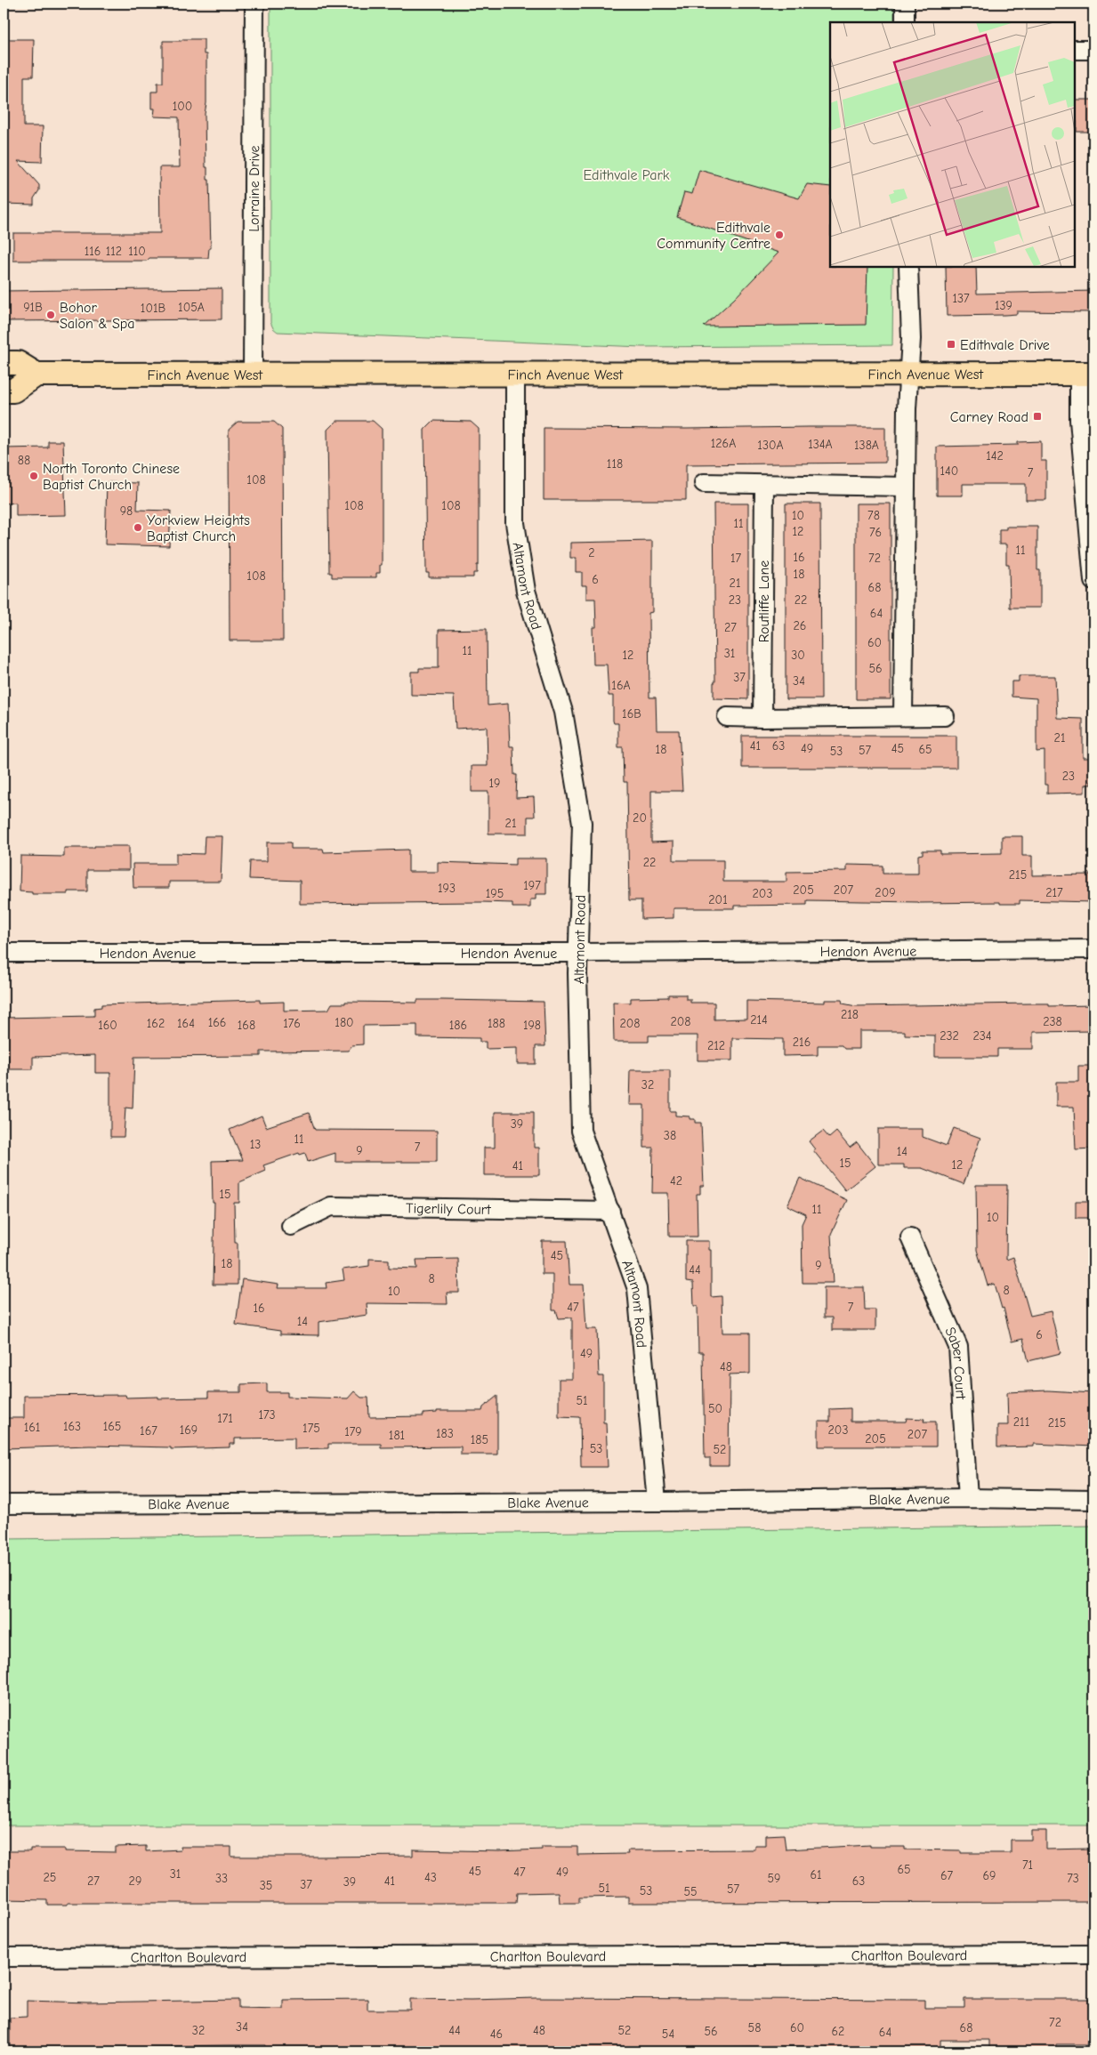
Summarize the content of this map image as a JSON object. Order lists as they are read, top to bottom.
{
  "streets": {
    "main road": ["Finch Avenue West"],
    "street": [
      "Lorraine Drive",
      "Altamont Road",
      "Routliffe Lane",
      "Hendon Avenue",
      "Tigerlily Court",
      "Saber Court",
      "Blake Avenue",
      "Charlton Boulevard"
    ]
  },
  "crossings": [
    ["Lorraine Drive", "Finch Avenue West"],
    ["Finch Avenue West", "Altamont Road"],
    ["Altamont Road", "Hendon Avenue"],
    ["Altamont Road", "Tigerlily Court"],
    ["Altamont Road", "Blake Avenue"],
    ["Saber Court", "Blake Avenue"]
  ],
  "parks": ["Edithvale Park"],
  "places": {
    "other": [
      "Edithvale Community Centre",
      "Bohor Salon & Spa",
      "North Toronto Chinese Baptist Church",
      "Yorkview Heights Baptist Church"
    ],
    "transit": ["Edithvale Drive", "Carney Road"]
  },
  "house_numbers": [
    "100",
    "116",
    "112",
    "110",
    "137",
    "139",
    "91B",
    "105A",
    "101B",
    "126A",
    "134A",
    "130A",
    "138A",
    "142",
    "88",
    "118",
    "140",
    "7",
    "108",
    "108",
    "108",
    "98",
    "10",
    "78",
    "11",
    "12",
    "76",
    "11",
    "2",
    "16",
    "17",
    "72",
    "18",
    "108",
    "6",
    "21",
    "68",
    "23",
    "22",
    "64",
    "26",
    "27",
    "60",
    "11",
    "31",
    "12",
    "30",
    "56",
    "37",
    "34",
    "16A",
    "16B",
    "21",
    "41",
    "63",
    "49",
    "45",
    "18",
    "65",
    "57",
    "53",
    "23",
    "19",
    "20",
    "21",
    "22",
    "215",
    "197",
    "193",
    "205",
    "207",
    "209",
    "217",
    "195",
    "203",
    "201",
    "218",
    "214",
    "208",
    "238",
    "166",
    "180",
    "162",
    "164",
    "176",
    "188",
    "208",
    "160",
    "168",
    "186",
    "198",
    "232",
    "234",
    "216",
    "212",
    "32",
    "39",
    "38",
    "11",
    "13",
    "7",
    "9",
    "14",
    "15",
    "12",
    "41",
    "42",
    "15",
    "11",
    "10",
    "45",
    "18",
    "9",
    "44",
    "8",
    "8",
    "10",
    "47",
    "7",
    "16",
    "14",
    "6",
    "49",
    "48",
    "51",
    "50",
    "173",
    "171",
    "211",
    "215",
    "163",
    "165",
    "161",
    "175",
    "169",
    "203",
    "167",
    "179",
    "183",
    "207",
    "181",
    "205",
    "185",
    "53",
    "52",
    "71",
    "65",
    "45",
    "47",
    "49",
    "31",
    "61",
    "67",
    "69",
    "25",
    "43",
    "33",
    "59",
    "73",
    "27",
    "29",
    "41",
    "63",
    "39",
    "37",
    "35",
    "51",
    "57",
    "53",
    "55",
    "72",
    "34",
    "58",
    "60",
    "68",
    "32",
    "44",
    "48",
    "52",
    "56",
    "62",
    "64",
    "46",
    "54"
  ]
}
